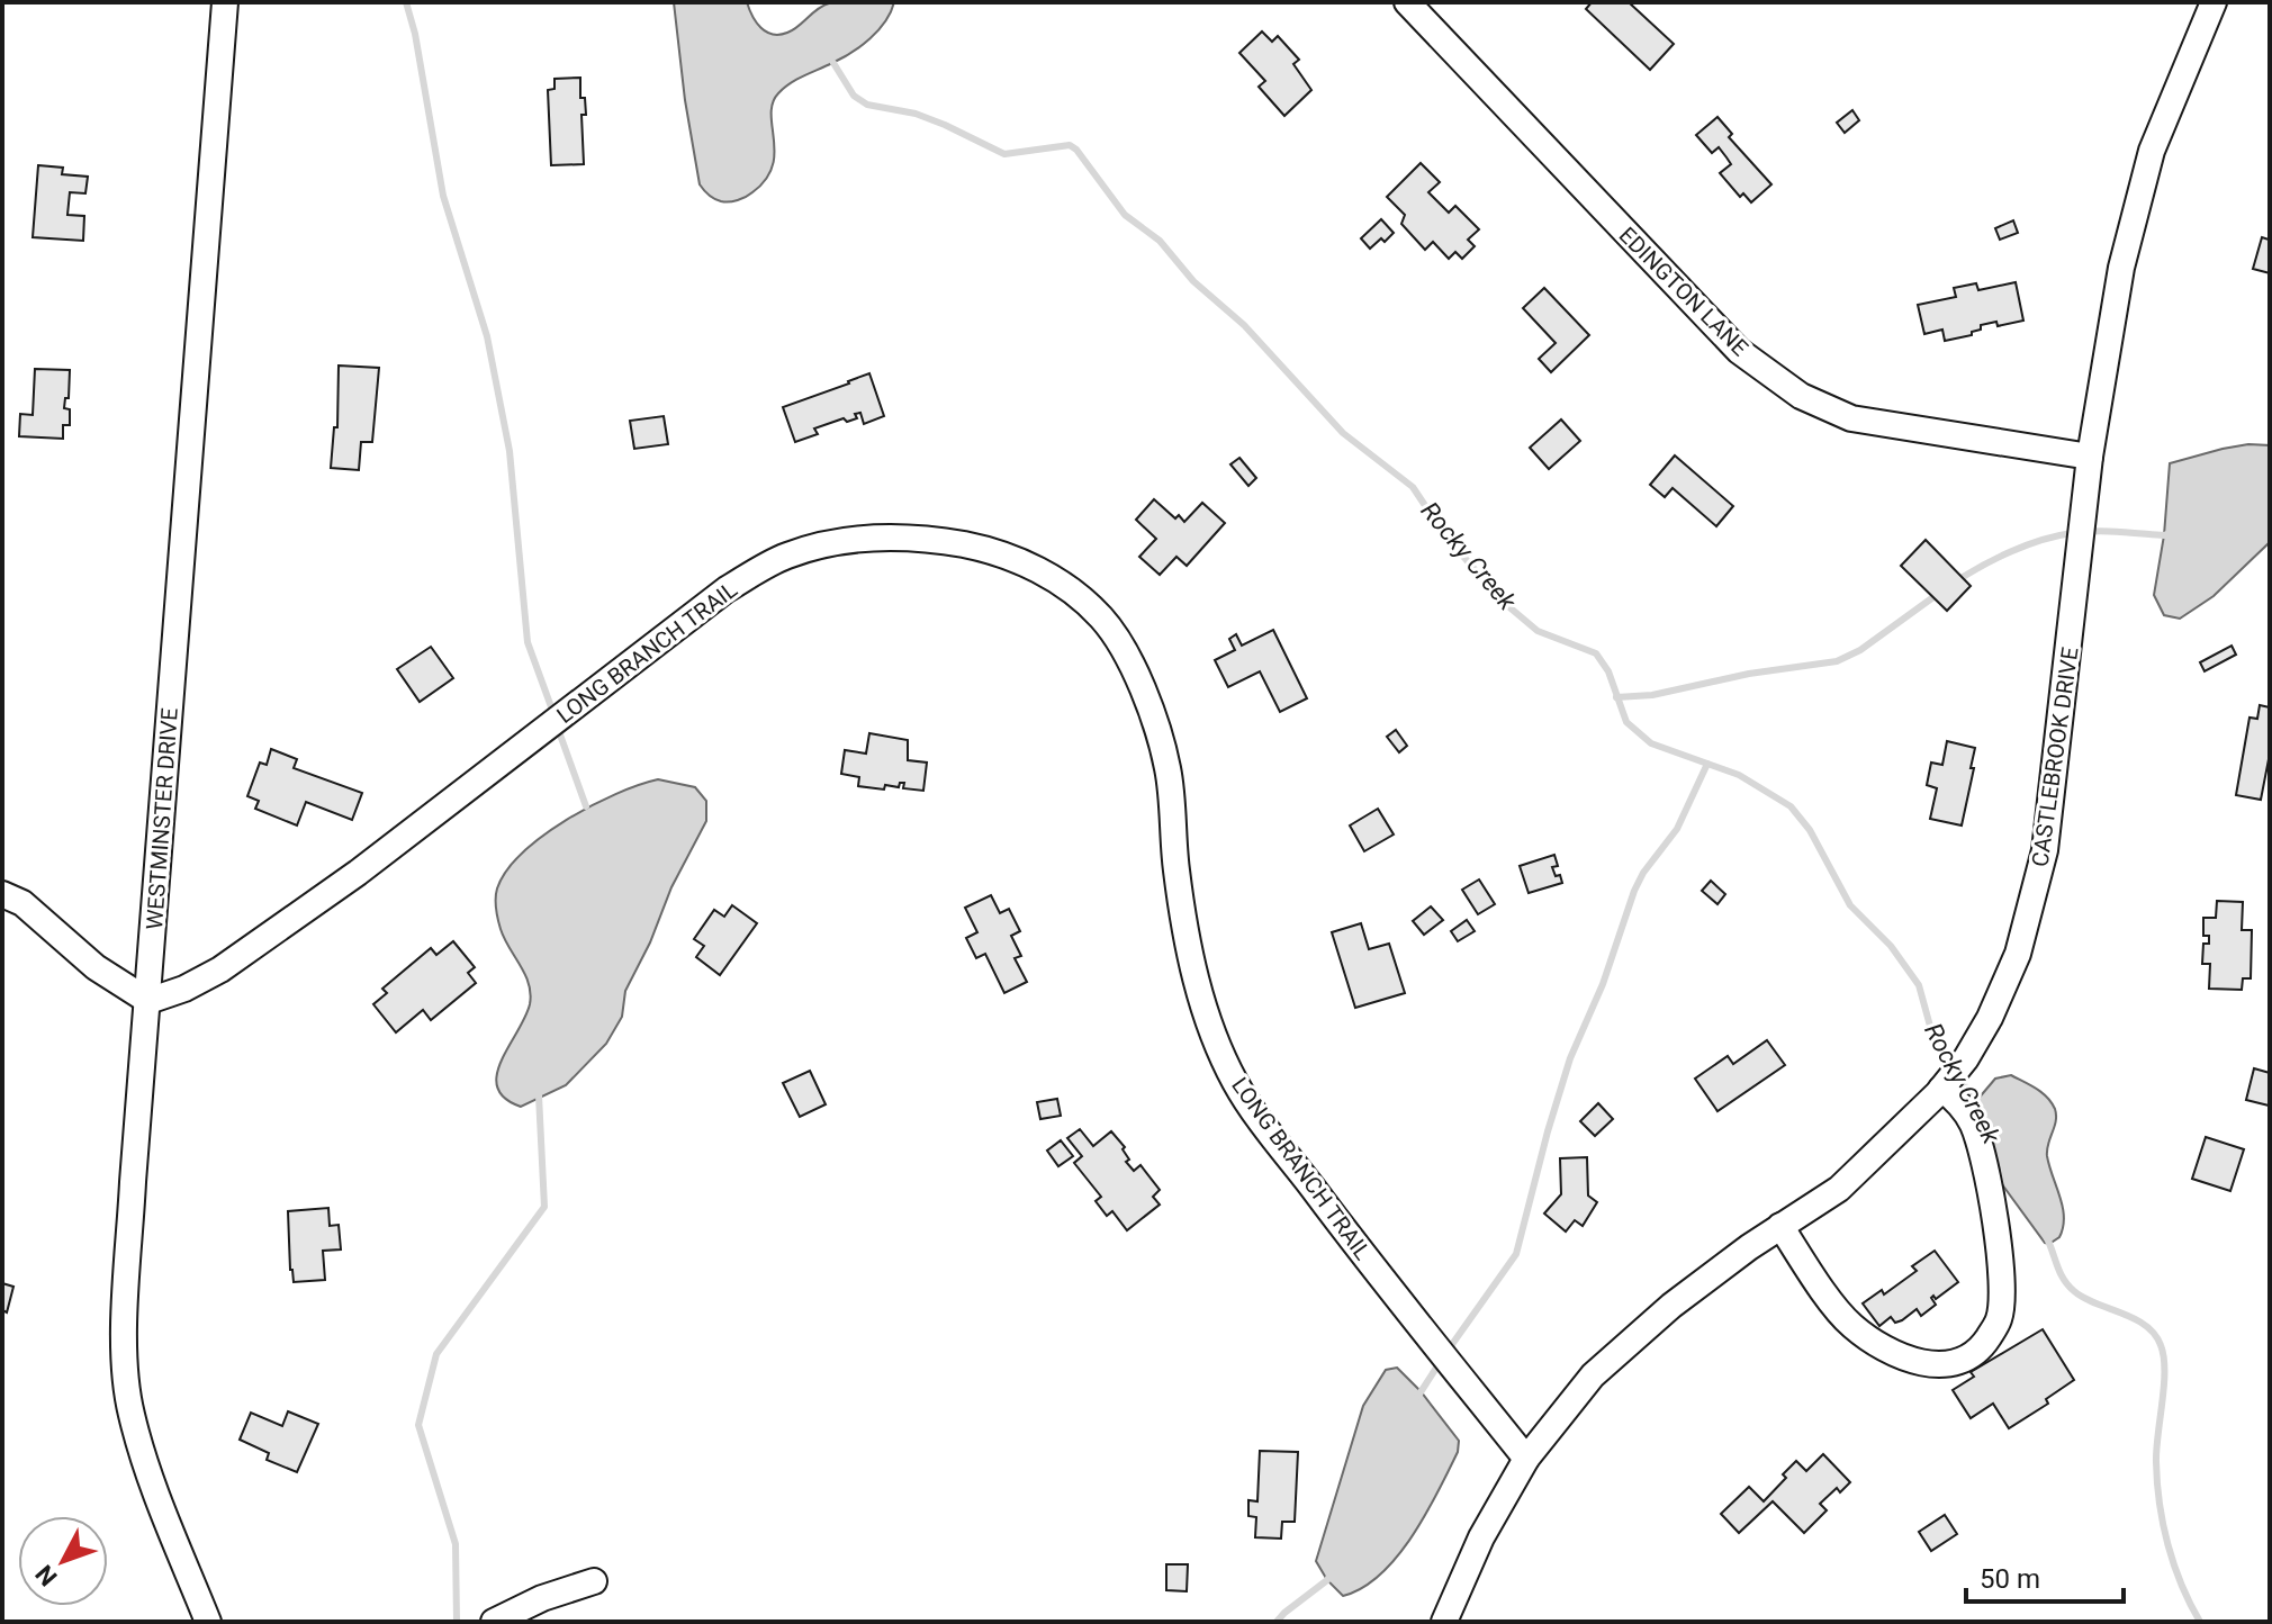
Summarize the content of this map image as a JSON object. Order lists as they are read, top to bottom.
{
  "streets": {
    "street": [
      "EDINGTON LANE",
      "LONG BRANCH TRAIL",
      "CASTLEBROOK DRIVE",
      "WESTMINSTER DRIVE"
    ]
  },
  "crossings": [
    ["EDINGTON LANE", "CASTLEBROOK DRIVE"],
    ["LONG BRANCH TRAIL", "CASTLEBROOK DRIVE"],
    ["LONG BRANCH TRAIL", "WESTMINSTER DRIVE"]
  ],
  "water": ["Rocky Creek"],
  "scale_bar": "50 m",
  "north": "bottom left"
}
